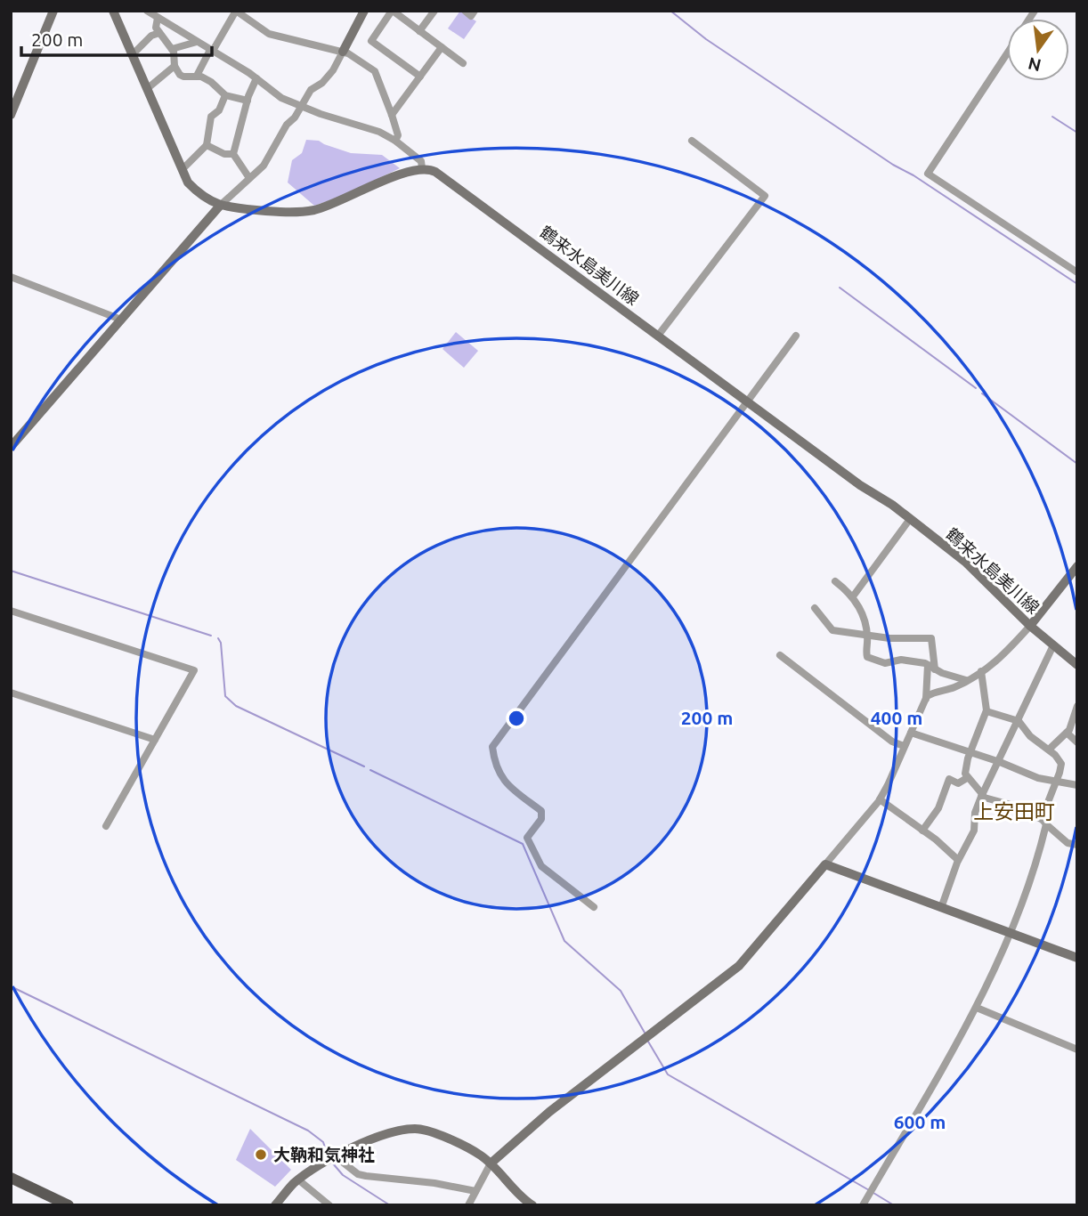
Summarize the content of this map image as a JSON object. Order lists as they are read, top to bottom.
{
  "streets": {
    "street": ["鶴来水島美川線"]
  },
  "districts": ["上安田町"],
  "places": ["大靹和気神社"],
  "scale_bar": "200 m",
  "north": "bottom",
  "rings": ["200 m", "400 m", "600 m"]
}
